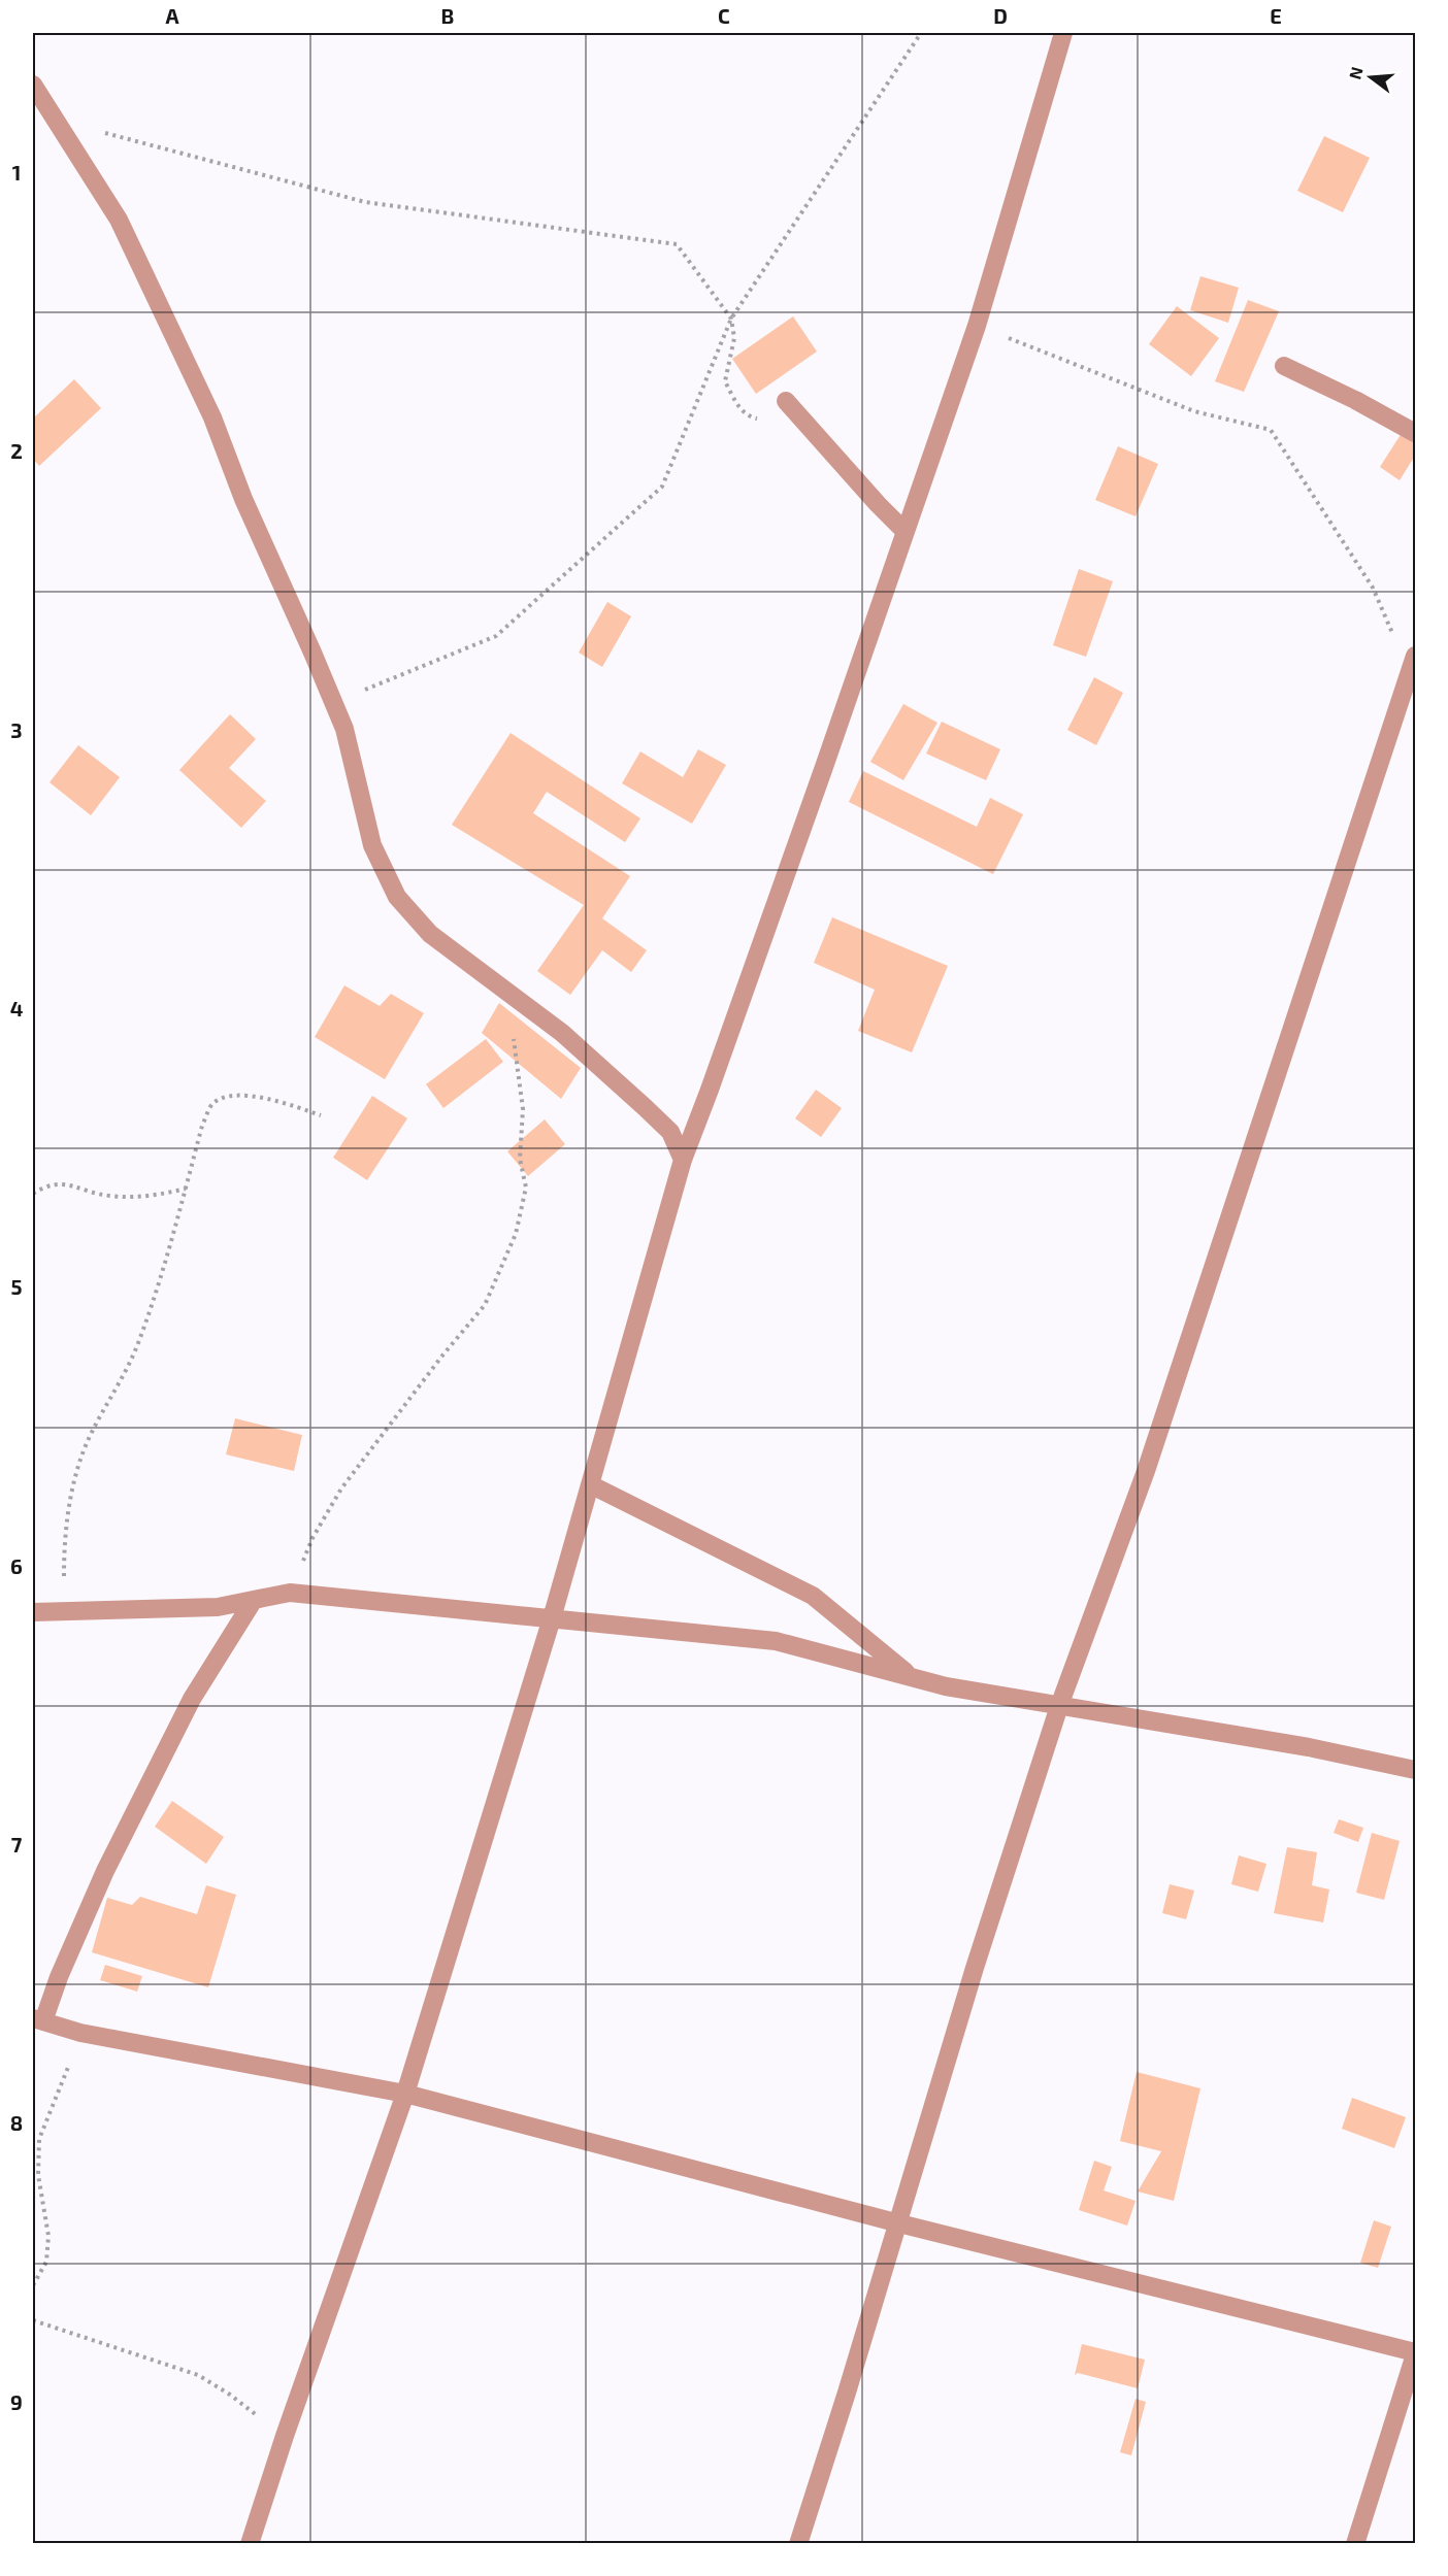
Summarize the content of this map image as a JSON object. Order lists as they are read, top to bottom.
{
  "north": "left",
  "grid": {
    "columns": [
      "A",
      "B",
      "C",
      "D",
      "E"
    ],
    "rows": [
      "1",
      "2",
      "3",
      "4",
      "5",
      "6",
      "7",
      "8",
      "9"
    ]
  }
}
